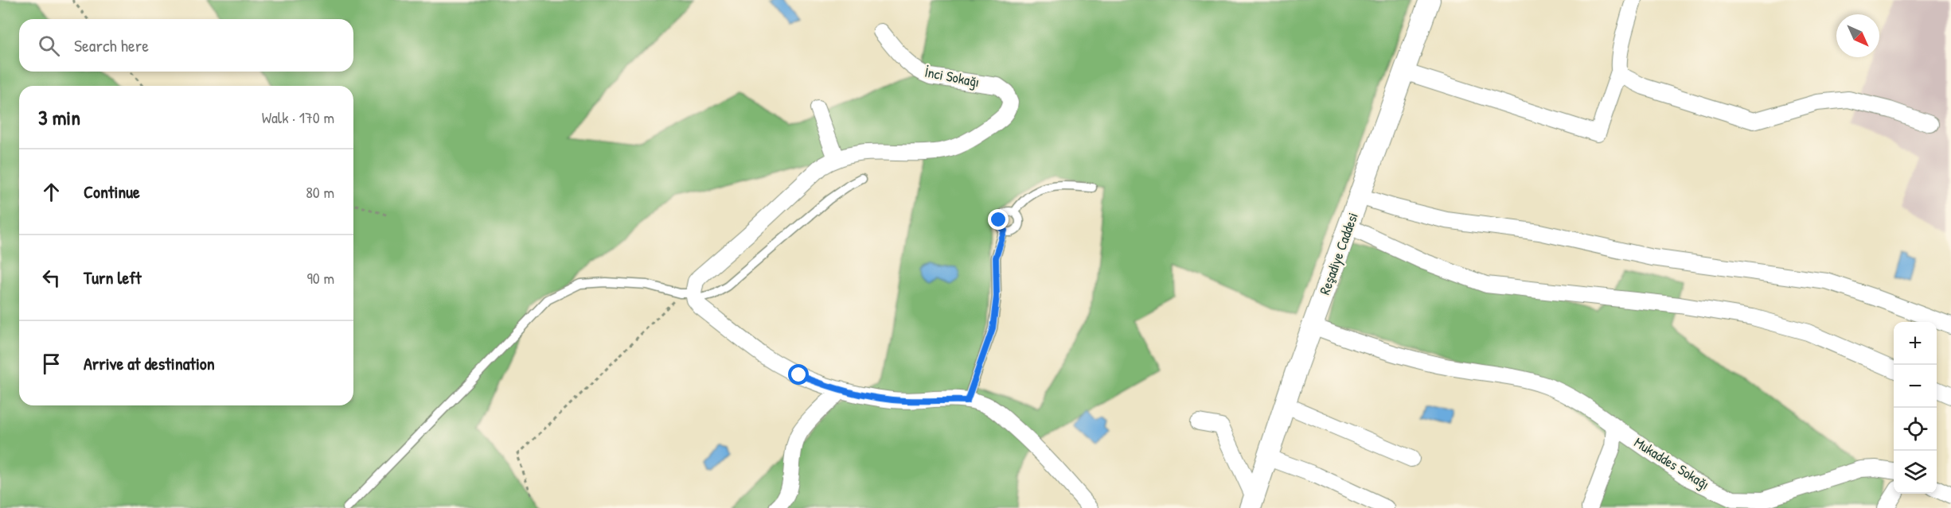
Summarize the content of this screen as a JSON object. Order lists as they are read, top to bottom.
{
  "streets": {
    "street": ["İnci Sokağı", "Reşadiye Caddesi", "Mukaddes Sokağı"]
  },
  "crossings": [
    ["Reşadiye Caddesi", "Mukaddes Sokağı"]
  ],
  "north": "bottom right",
  "page": {
    "search": "Search here",
    "heading": ["3 min", "Walk · 170 m"],
    "list": [
      ["Continue", "80 m"],
      ["Turn left", "90 m"],
      "Arrive at destination"
    ],
    "map_buttons": ["+", "−"]
  }
}
